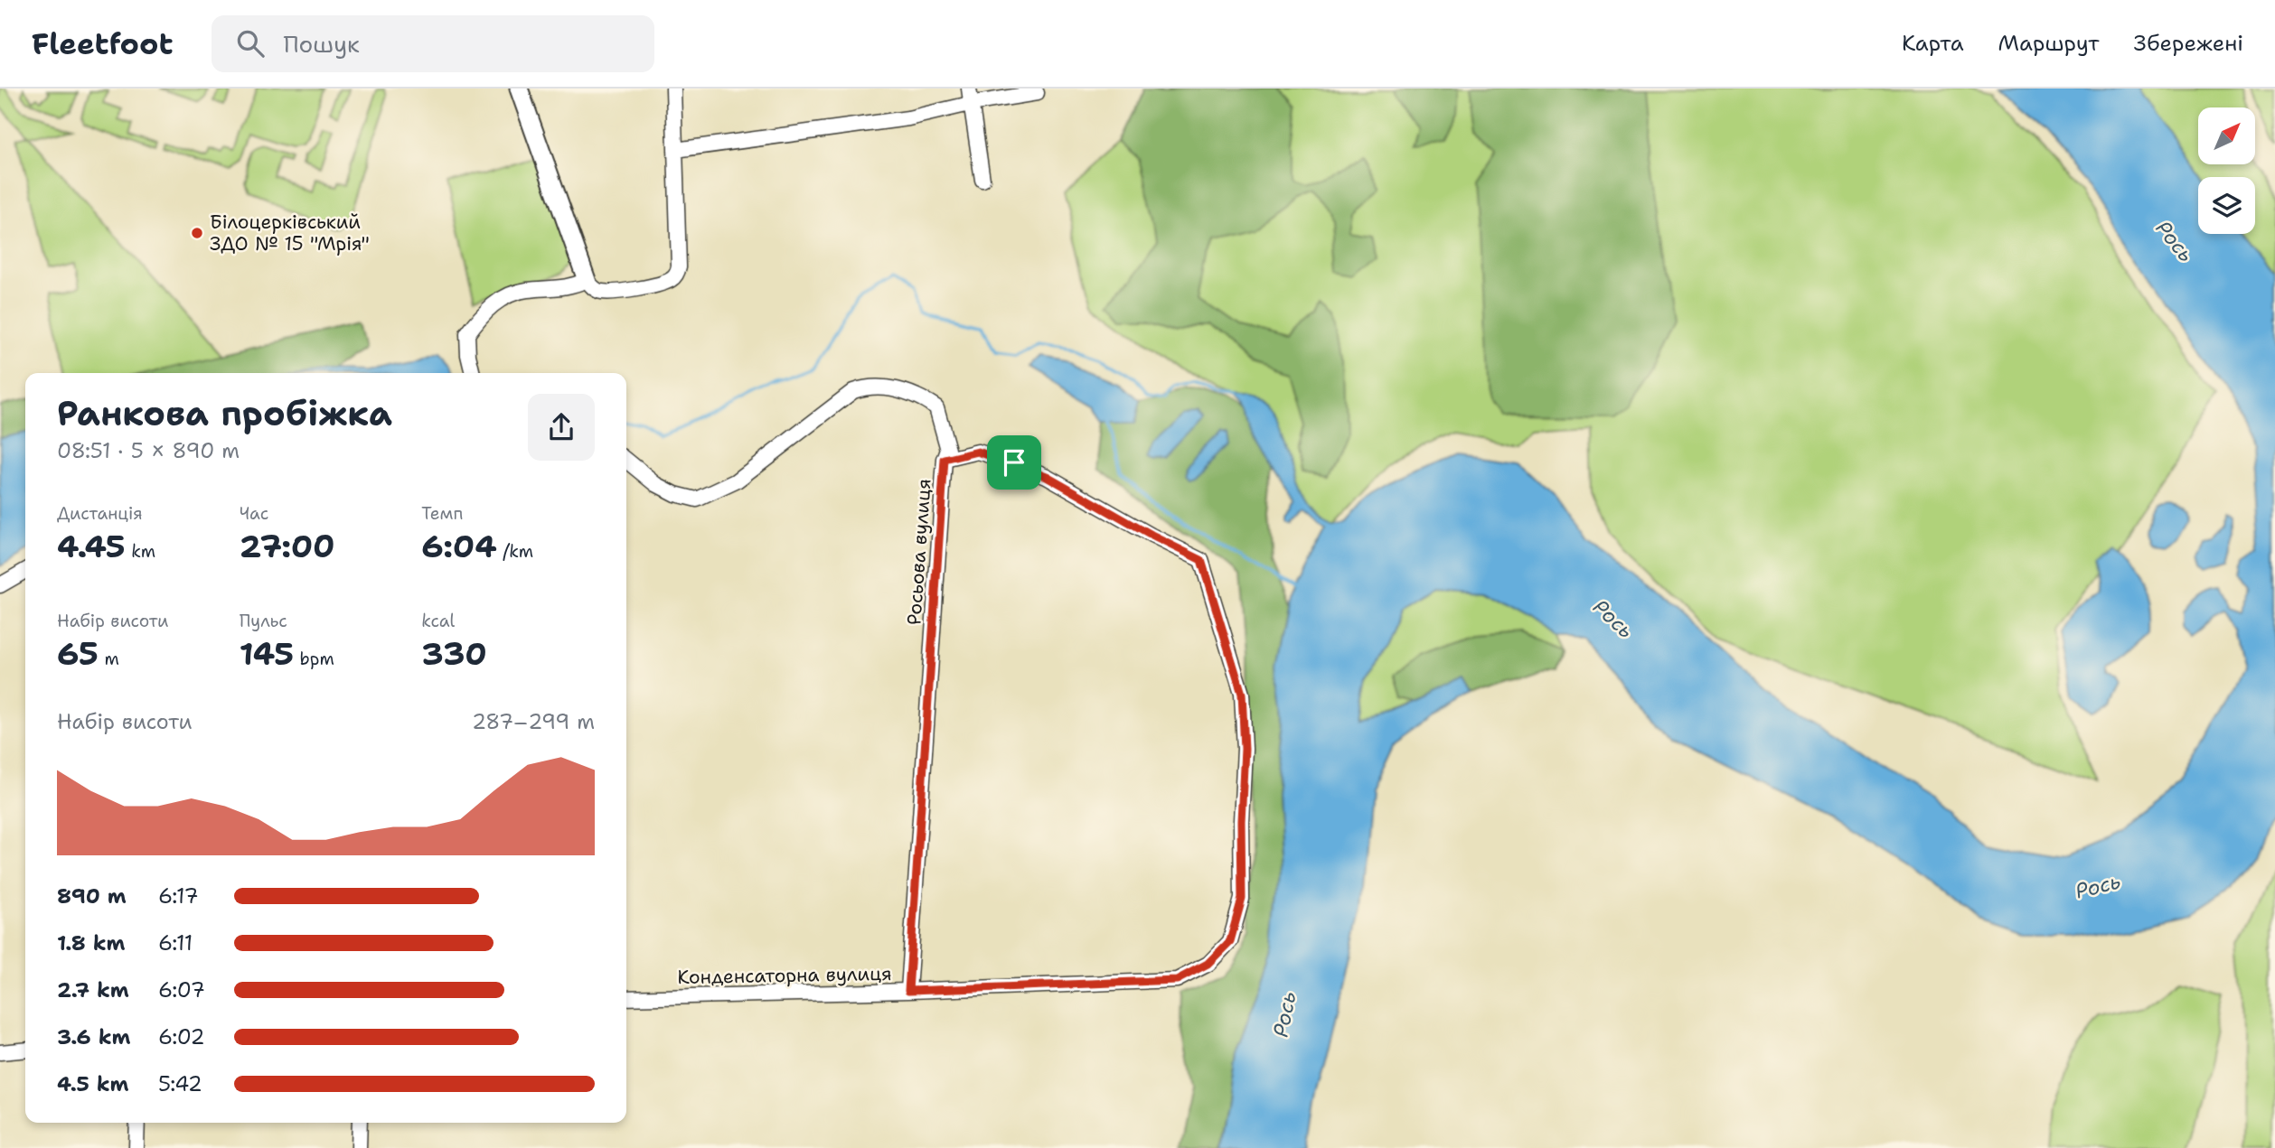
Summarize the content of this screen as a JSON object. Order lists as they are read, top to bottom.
{
  "streets": {
    "street": ["Росьова вулиця", "Конденсаторна вулиця"]
  },
  "crossings": [
    ["Росьова вулиця", "Конденсаторна вулиця"]
  ],
  "water": ["Рось"],
  "places": ["Білоцерківський ЗДО № 15 \"Мрія\""],
  "north": "top right",
  "page": {
    "header": "Fleetfoot",
    "search": "Пошук",
    "nav": ["Карта", "Маршрут", "Збережені"],
    "heading": ["Ранкова пробіжка", "08:51 · 5 × 890 m"],
    "stats": [
      ["Дистанція", "4.45 km"],
      ["Час", "27:00"],
      ["Темп", "6:04 /km"],
      ["Набір висоти", "65 m"],
      ["Пульс", "145 bpm"],
      ["kcal", "330"]
    ],
    "chart": ["Набір висоти", "287–299 m"],
    "list": [
      {
        "name": "890 m",
        "note": "6:17"
      },
      {
        "name": "1.8 km",
        "note": "6:11"
      },
      {
        "name": "2.7 km",
        "note": "6:07"
      },
      {
        "name": "3.6 km",
        "note": "6:02"
      },
      {
        "name": "4.5 km",
        "note": "5:42"
      }
    ]
  }
}
